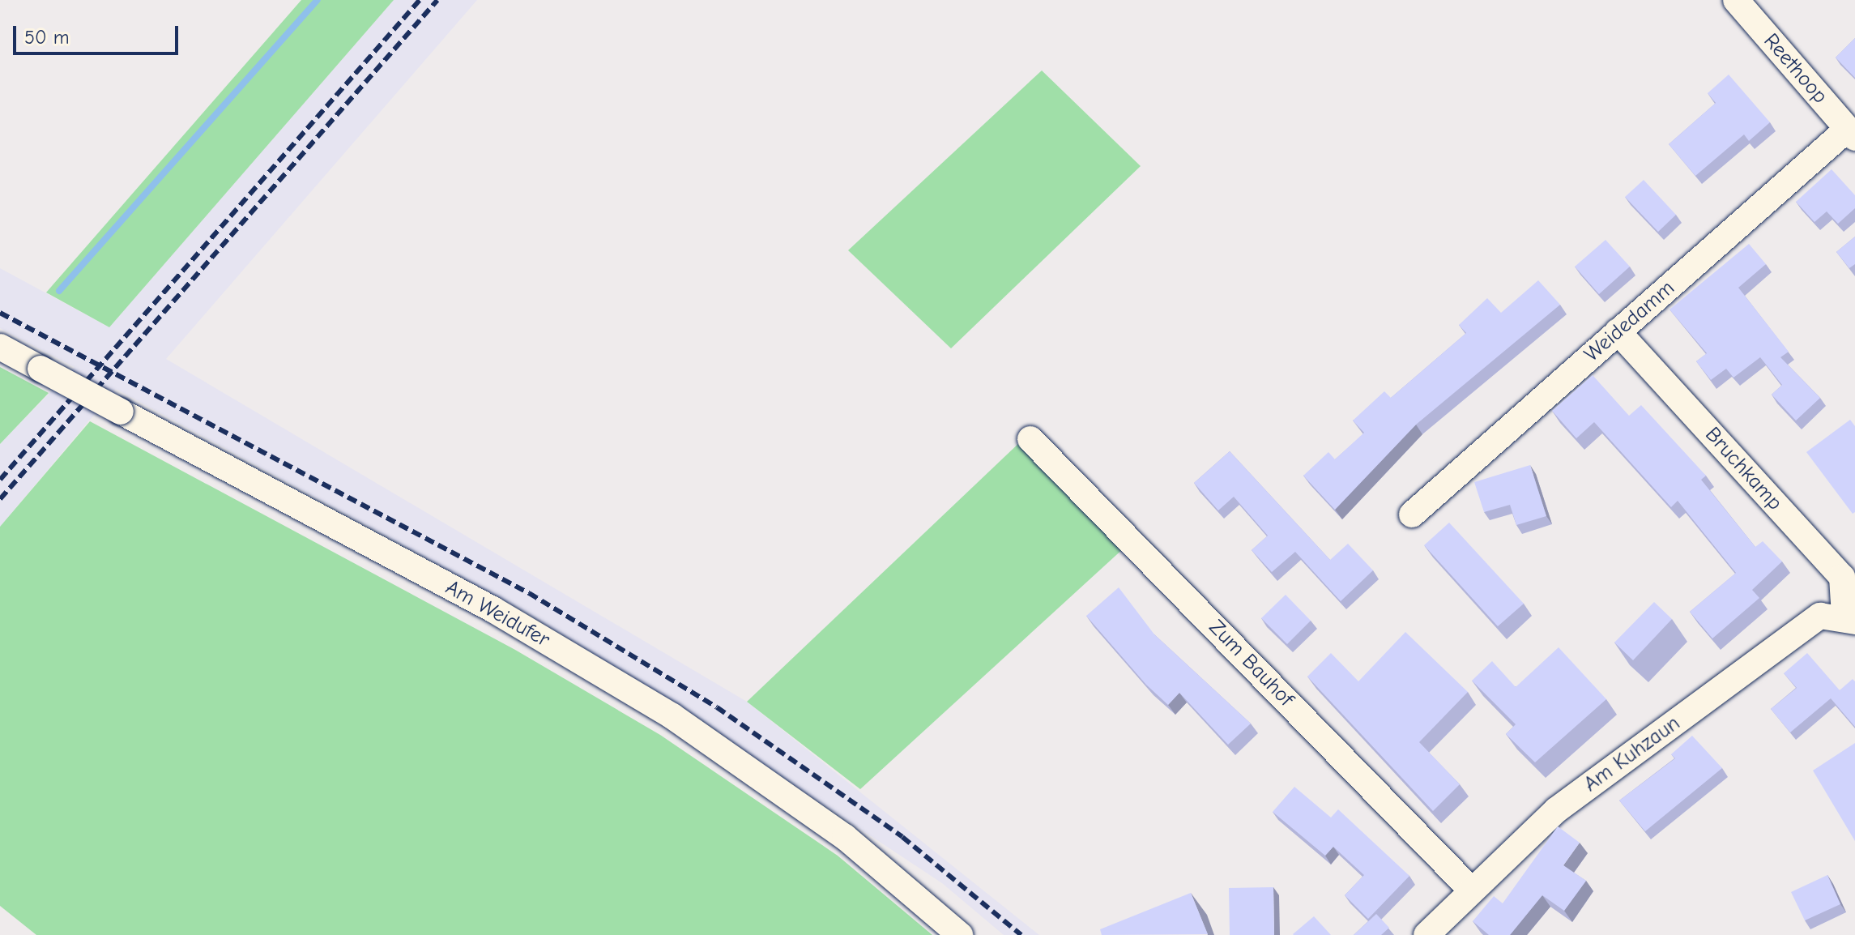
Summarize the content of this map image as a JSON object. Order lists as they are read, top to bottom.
{
  "streets": {
    "street": [
      "Reethoop",
      "Weidedamm",
      "Bruchkamp",
      "Am Weidufer",
      "Zum Bauhof",
      "Am Kuhzaun"
    ]
  },
  "crossings": [
    ["Reethoop", "Weidedamm"],
    ["Weidedamm", "Bruchkamp"],
    ["Bruchkamp", "Am Kuhzaun"],
    ["Zum Bauhof", "Am Kuhzaun"]
  ],
  "scale_bar": "50 m"
}
